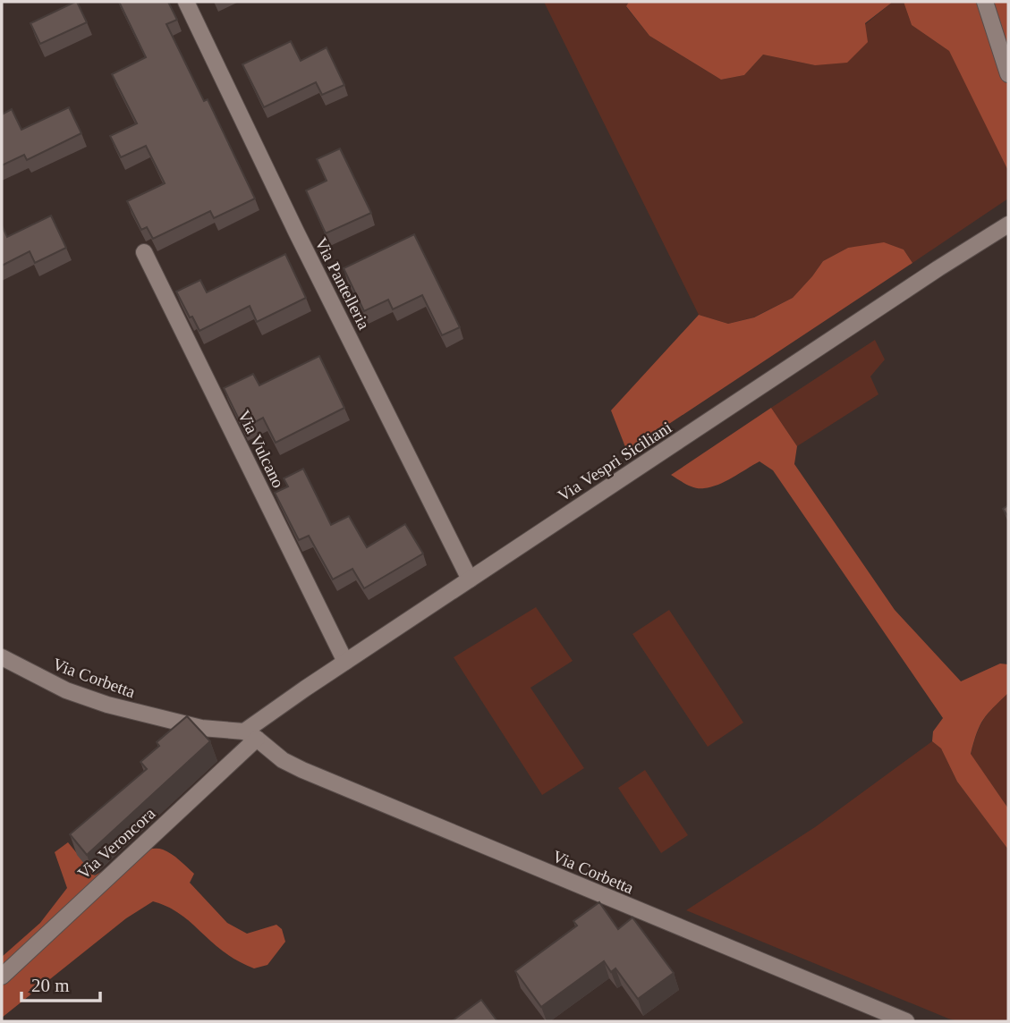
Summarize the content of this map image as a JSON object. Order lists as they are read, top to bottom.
{
  "streets": {
    "street": [
      "Via Pantelleria",
      "Via Vulcano",
      "Via Vespri Siciliani",
      "Via Corbetta",
      "Via Veroncora"
    ]
  },
  "crossings": [
    ["Via Pantelleria", "Via Vespri Siciliani"],
    ["Via Vulcano", "Via Vespri Siciliani"],
    ["Via Vespri Siciliani", "Via Corbetta"],
    ["Via Vespri Siciliani", "Via Veroncora"],
    ["Via Corbetta", "Via Veroncora"]
  ],
  "scale_bar": "20 m"
}
